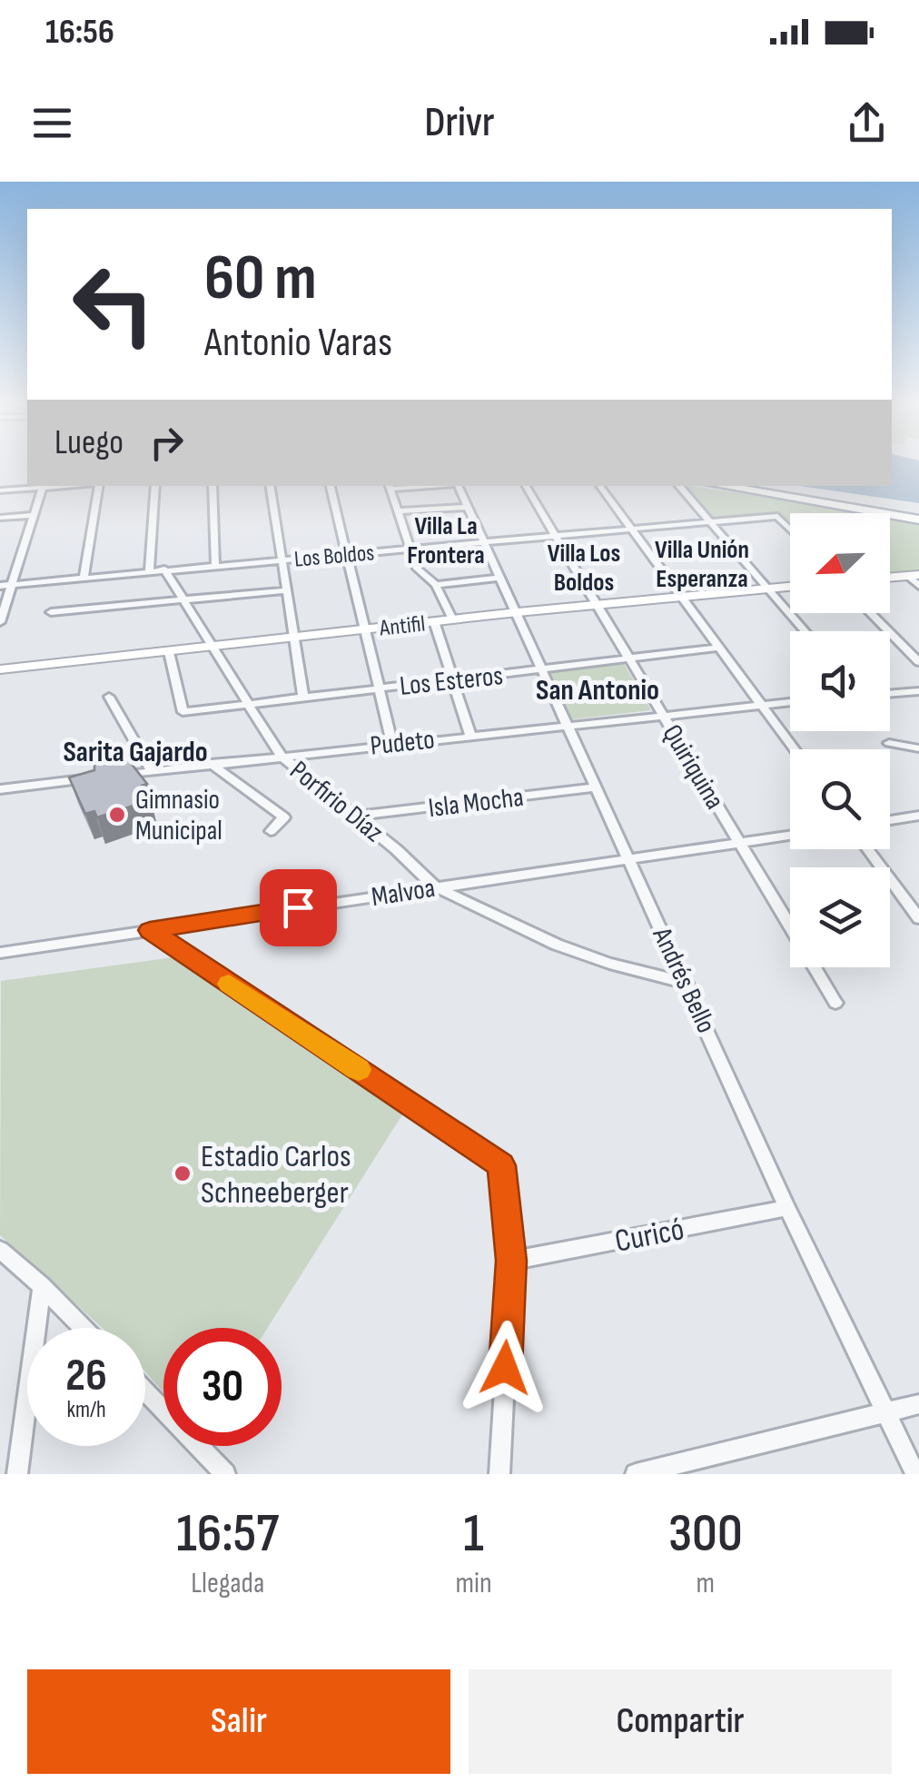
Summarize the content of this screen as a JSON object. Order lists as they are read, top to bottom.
{
  "streets": {
    "street": [
      "Los Boldos",
      "Antifil",
      "Los Esteros",
      "Pudeto",
      "Quiriquina",
      "Porfirio Díaz",
      "Isla Mocha",
      "Malvoa",
      "Andrés Bello",
      "Curicó"
    ]
  },
  "crossings": [
    ["Los Boldos", "Quiriquina"],
    ["Los Boldos", "Porfirio Díaz"],
    ["Los Boldos", "Andrés Bello"],
    ["Antifil", "Los Esteros"],
    ["Antifil", "Quiriquina"],
    ["Antifil", "Porfirio Díaz"],
    ["Antifil", "Andrés Bello"],
    ["Los Esteros", "Quiriquina"],
    ["Los Esteros", "Porfirio Díaz"],
    ["Los Esteros", "Andrés Bello"],
    ["Pudeto", "Quiriquina"],
    ["Pudeto", "Porfirio Díaz"],
    ["Pudeto", "Andrés Bello"],
    ["Quiriquina", "Malvoa"],
    ["Porfirio Díaz", "Isla Mocha"],
    ["Porfirio Díaz", "Malvoa"],
    ["Porfirio Díaz", "Andrés Bello"],
    ["Isla Mocha", "Andrés Bello"],
    ["Malvoa", "Andrés Bello"],
    ["Andrés Bello", "Curicó"]
  ],
  "districts": [
    "Villa La Frontera",
    "Villa Unión Esperanza",
    "Villa Los Boldos",
    "San Antonio",
    "Sarita Gajardo"
  ],
  "places": ["Gimnasio Municipal", "Estadio Carlos Schneeberger"],
  "north": "bottom left",
  "page": {
    "status": "16:56",
    "header": "Drivr",
    "turn": ["60 m", "Antonio Varas"],
    "then": "Luego",
    "speed": "26 km/h",
    "limit": "30",
    "eta": [
      "16:57",
      "Llegada",
      "1",
      "min",
      "300",
      "m"
    ],
    "buttons": ["Salir", "Compartir"]
  }
}
